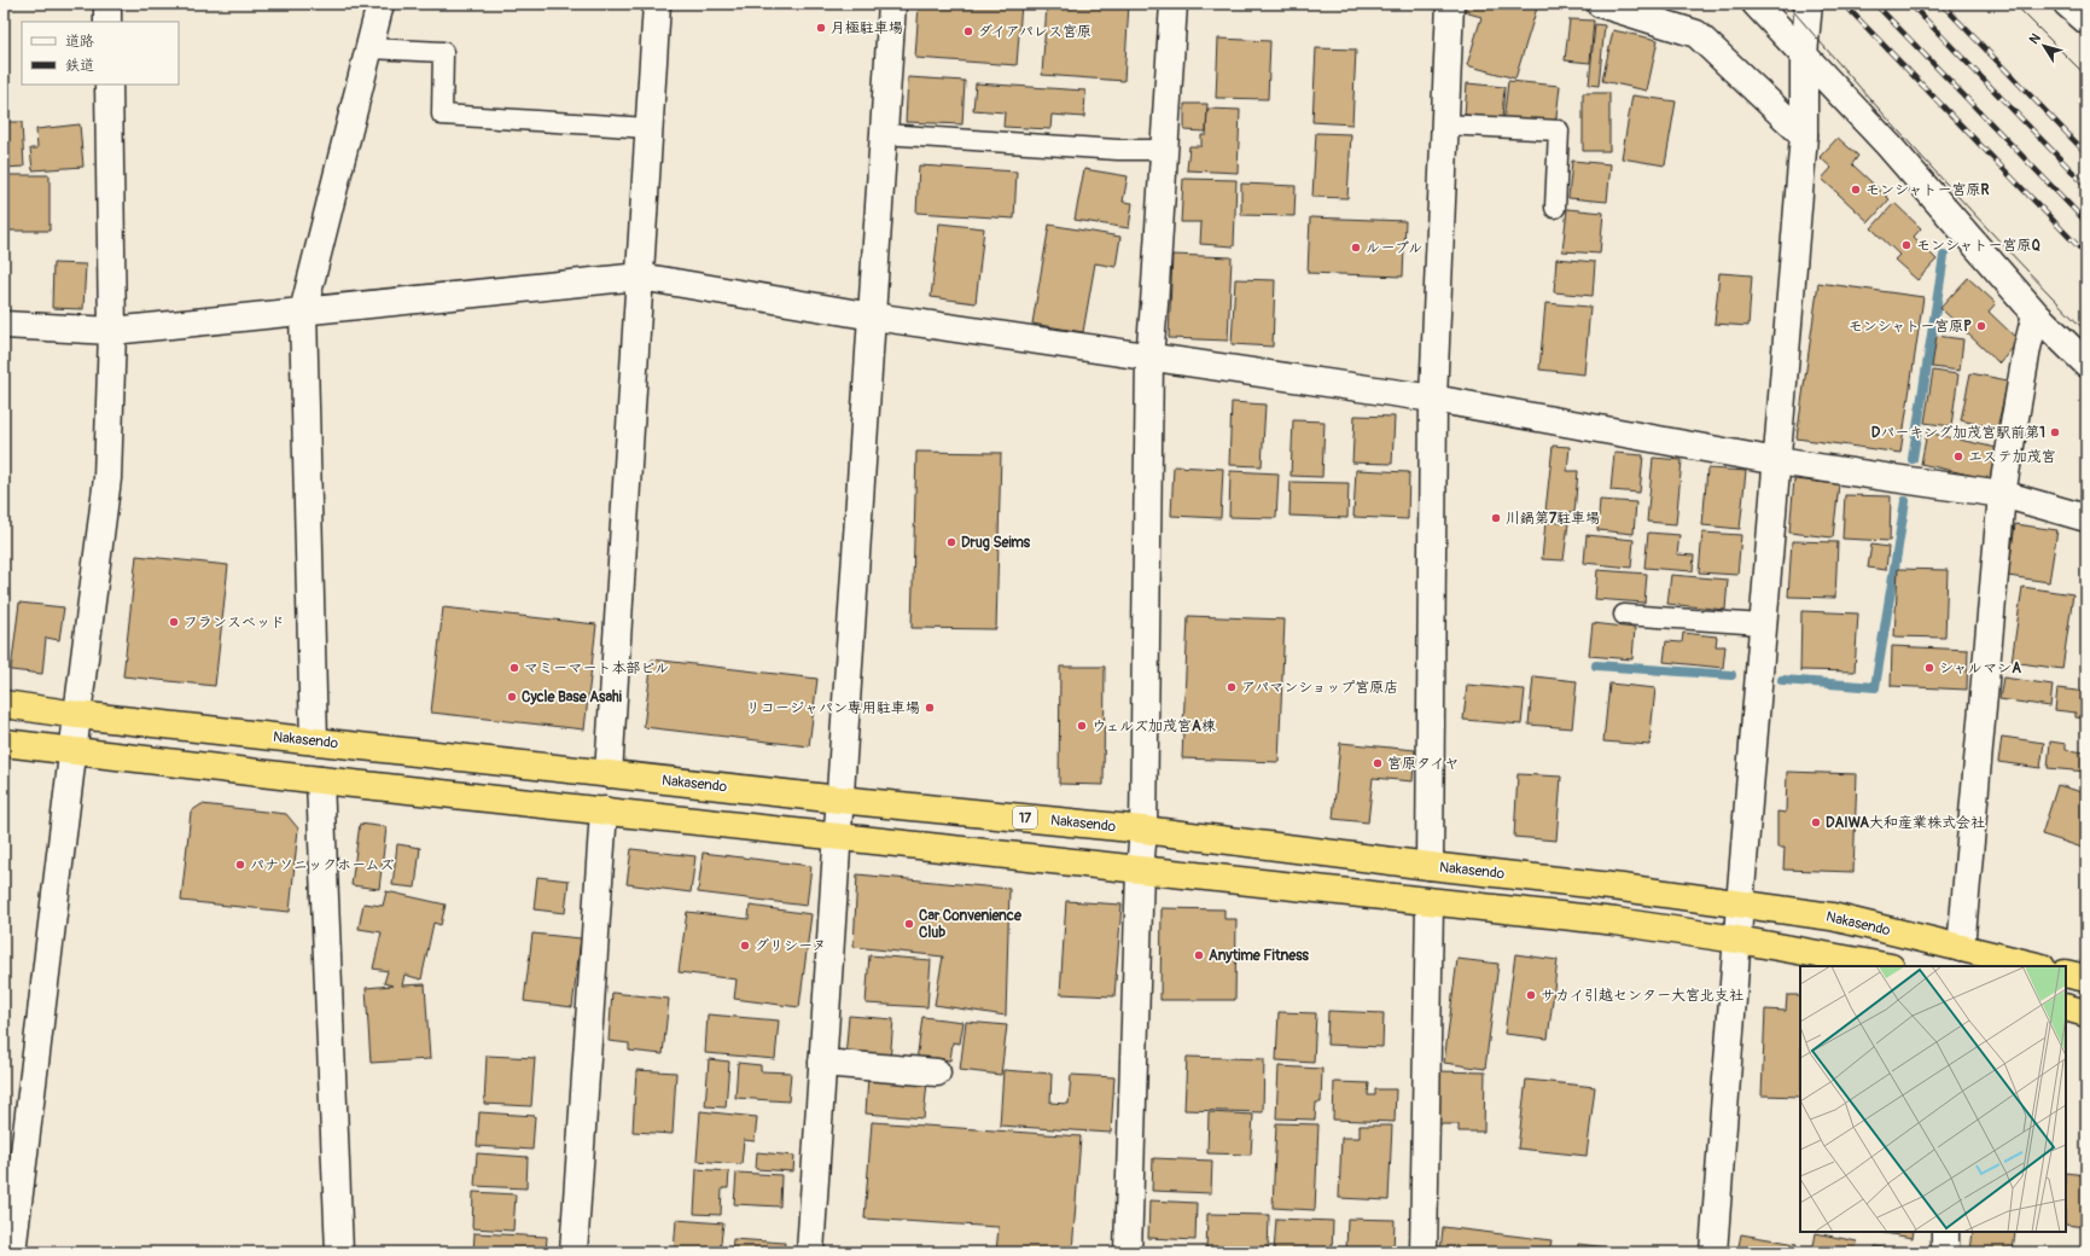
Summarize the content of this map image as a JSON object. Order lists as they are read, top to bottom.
{
  "streets": {
    "highway": ["Nakasendo", "17"]
  },
  "places": [
    "月極駐車場",
    "ダイアパレス宮原",
    "モンシャトー宮原R",
    "モンシャトー宮原Q",
    "ルーブル",
    "モンシャトー宮原P",
    "Dパーキング加茂宮駅前第1",
    "エステ加茂宮",
    "川鍋第7駐車場",
    "Drug Seims",
    "フランスベッド",
    "マミーマート本部ビル",
    "シャルマンA",
    "アパマンショップ宮原店",
    "Cycle Base Asahi",
    "リコージャパン専用駐車場",
    "ウェルズ加茂宮A棟",
    "宮原タイヤ",
    "DAIWA大和産業株式会社",
    "パナソニックホームズ",
    "Car Convenience Club",
    "グリシーヌ",
    "Anytime Fitness",
    "サカイ引越センター大宮北支社"
  ],
  "legend": ["道路", "鉄道"],
  "north": "top left"
}
